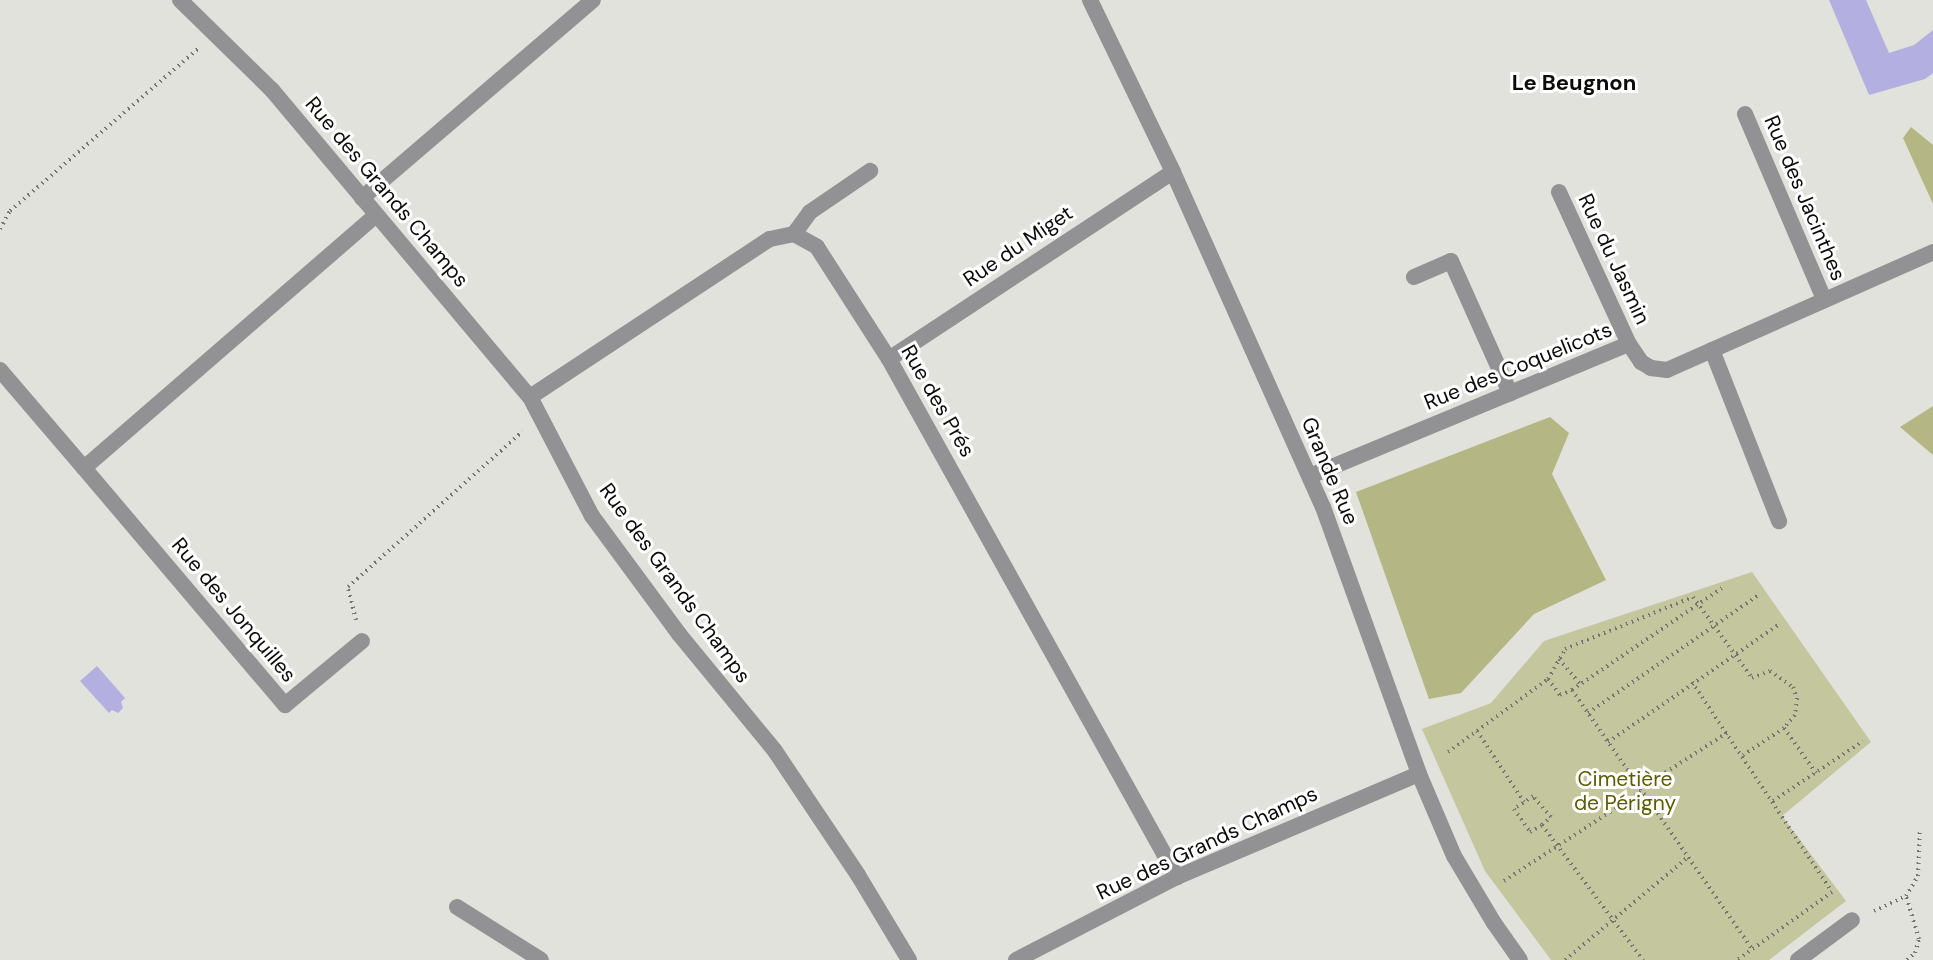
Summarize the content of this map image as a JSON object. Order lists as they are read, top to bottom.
{
  "streets": {
    "street": [
      "Rue des Grands Champs",
      "Rue des Jacinthes",
      "Rue du Miget",
      "Rue du Jasmin",
      "Rue des Coquelicots",
      "Rue des Prés",
      "Grande Rue",
      "Rue des Jonquilles"
    ]
  },
  "crossings": [
    ["Rue des Grands Champs", "Rue des Prés"],
    ["Rue des Grands Champs", "Grande Rue"],
    ["Rue des Jacinthes", "Rue des Coquelicots"],
    ["Rue du Miget", "Rue des Prés"],
    ["Rue du Miget", "Grande Rue"],
    ["Rue du Jasmin", "Rue des Coquelicots"],
    ["Rue des Coquelicots", "Grande Rue"]
  ],
  "districts": ["Le Beugnon"],
  "parks": ["Cimetière de Périgny"]
}
